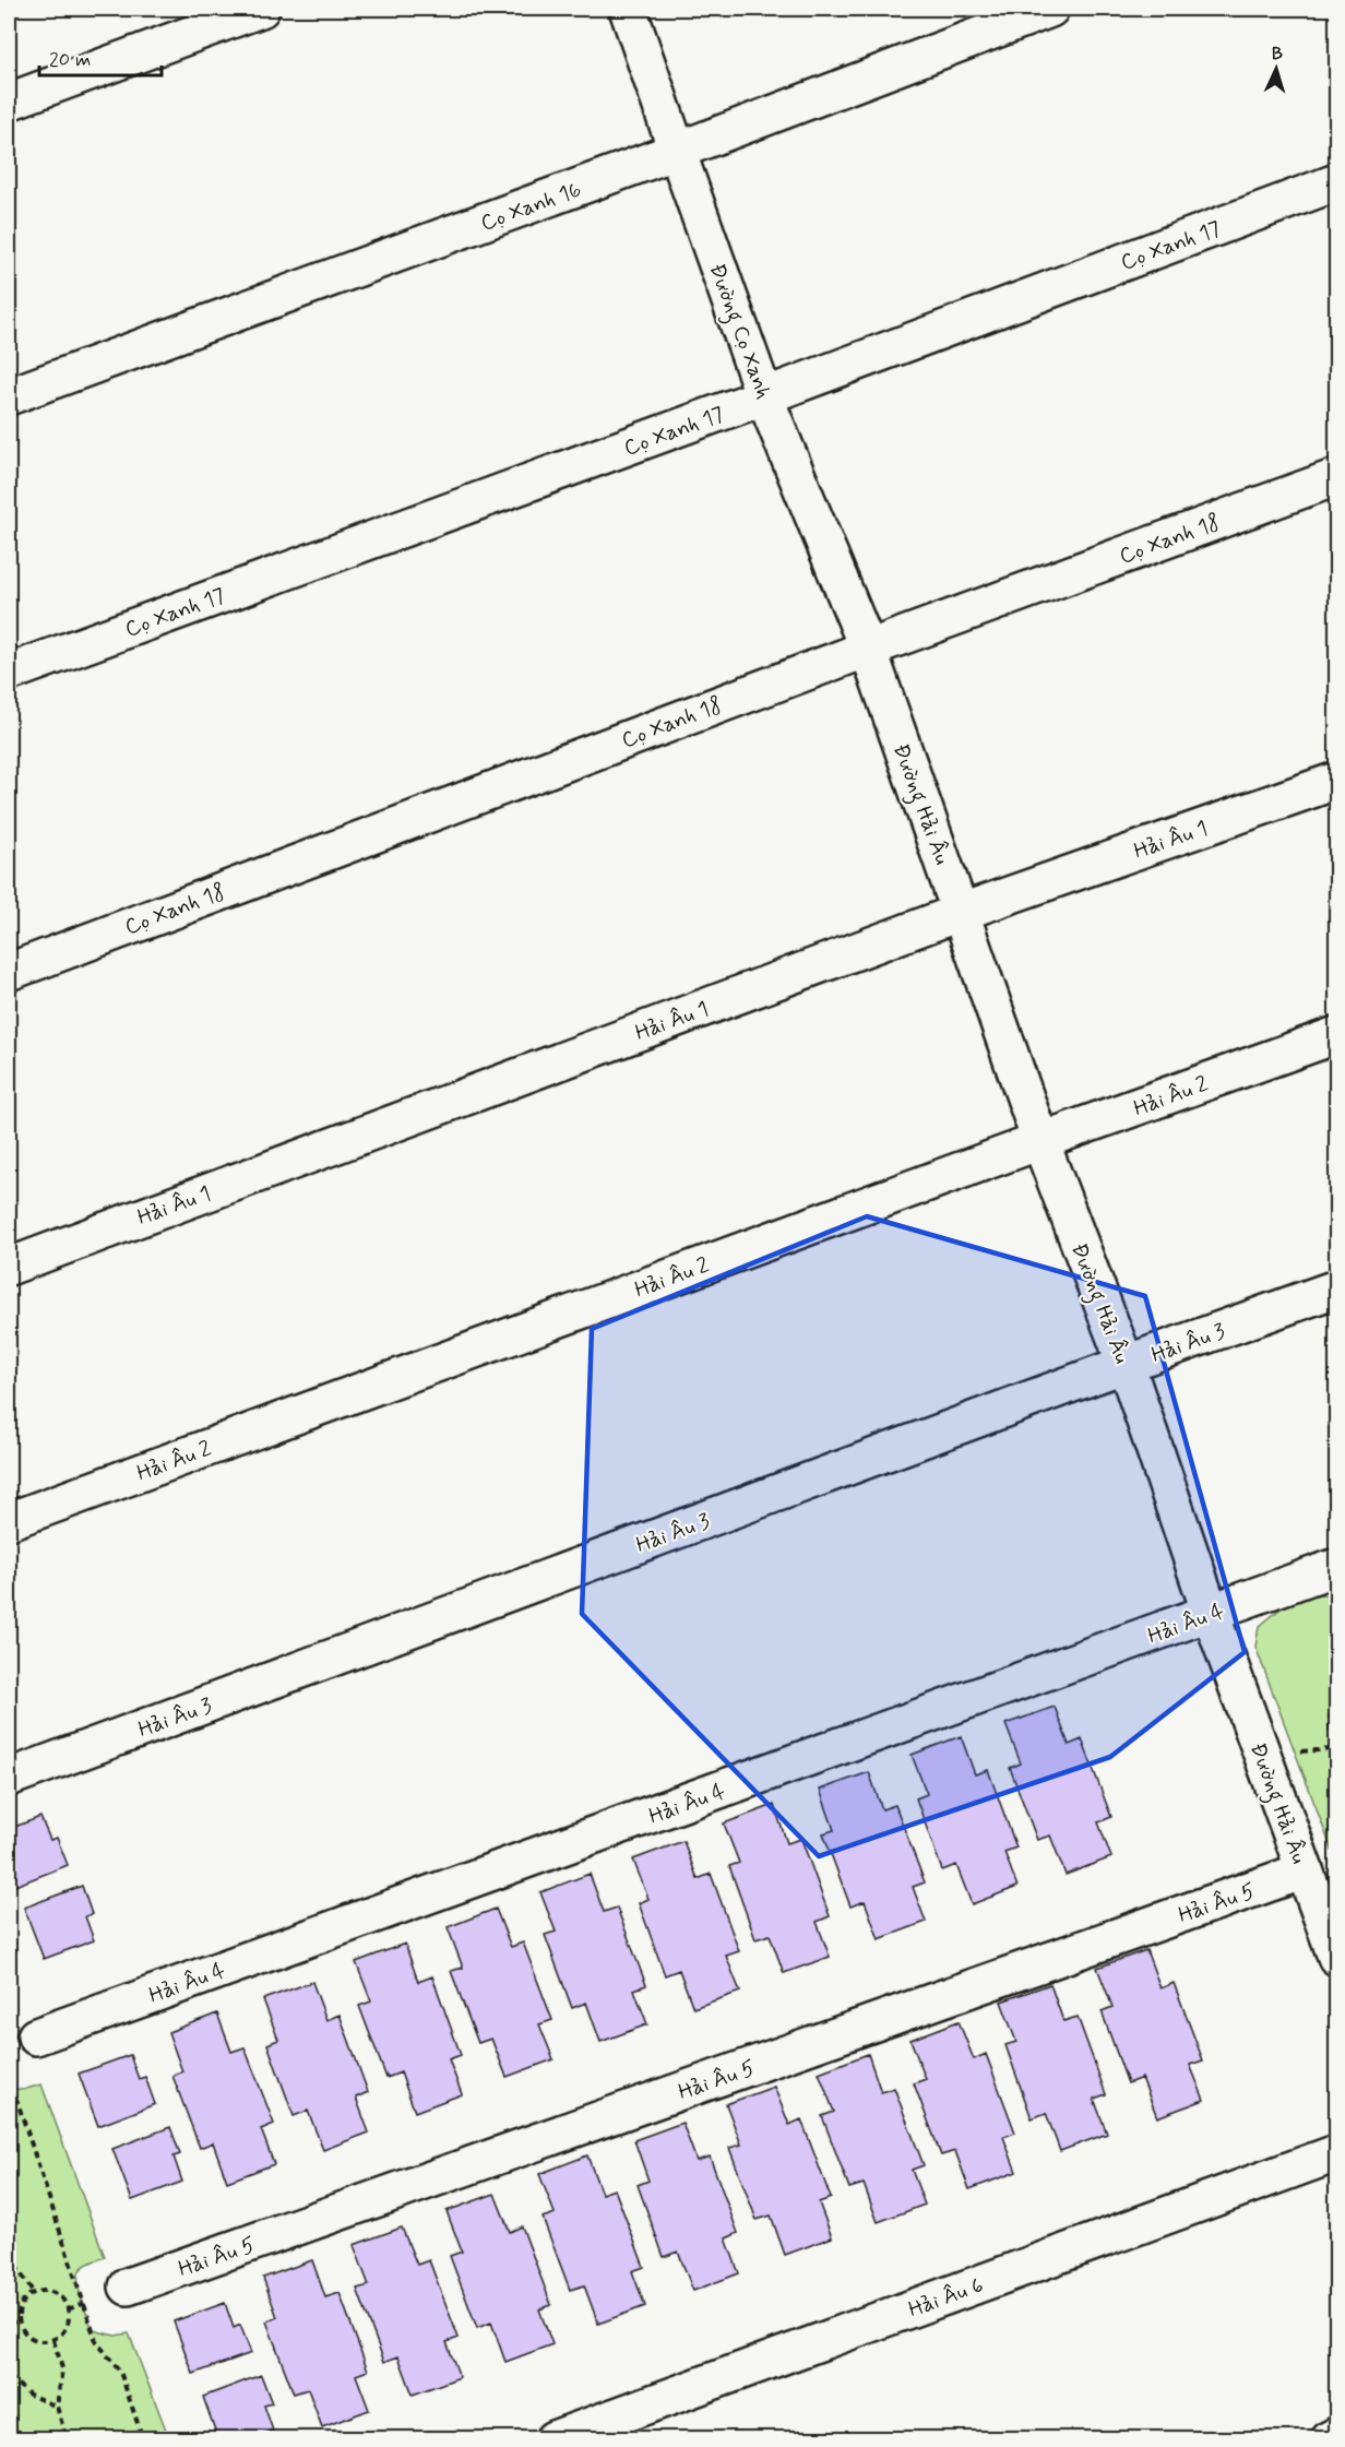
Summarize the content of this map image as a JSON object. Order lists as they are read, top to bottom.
{
  "streets": {
    "street": [
      "Cọ Xanh 16",
      "Cọ Xanh 17",
      "Đường Cọ Xanh",
      "Cọ Xanh 18",
      "Đường Hải Âu",
      "Hải Âu 1",
      "Hải Âu 2",
      "Hải Âu 3",
      "Hải Âu 4",
      "Hải Âu 5",
      "Hải Âu 6"
    ]
  },
  "crossings": [
    ["Cọ Xanh 16", "Đường Cọ Xanh"],
    ["Cọ Xanh 17", "Đường Cọ Xanh"],
    ["Đường Cọ Xanh", "Cọ Xanh 18"],
    ["Đường Cọ Xanh", "Đường Hải Âu"],
    ["Cọ Xanh 18", "Đường Hải Âu"],
    ["Đường Hải Âu", "Hải Âu 1"],
    ["Đường Hải Âu", "Hải Âu 2"],
    ["Đường Hải Âu", "Hải Âu 3"],
    ["Đường Hải Âu", "Hải Âu 4"],
    ["Đường Hải Âu", "Hải Âu 5"]
  ],
  "scale_bar": "20 m",
  "north": "top"
}
